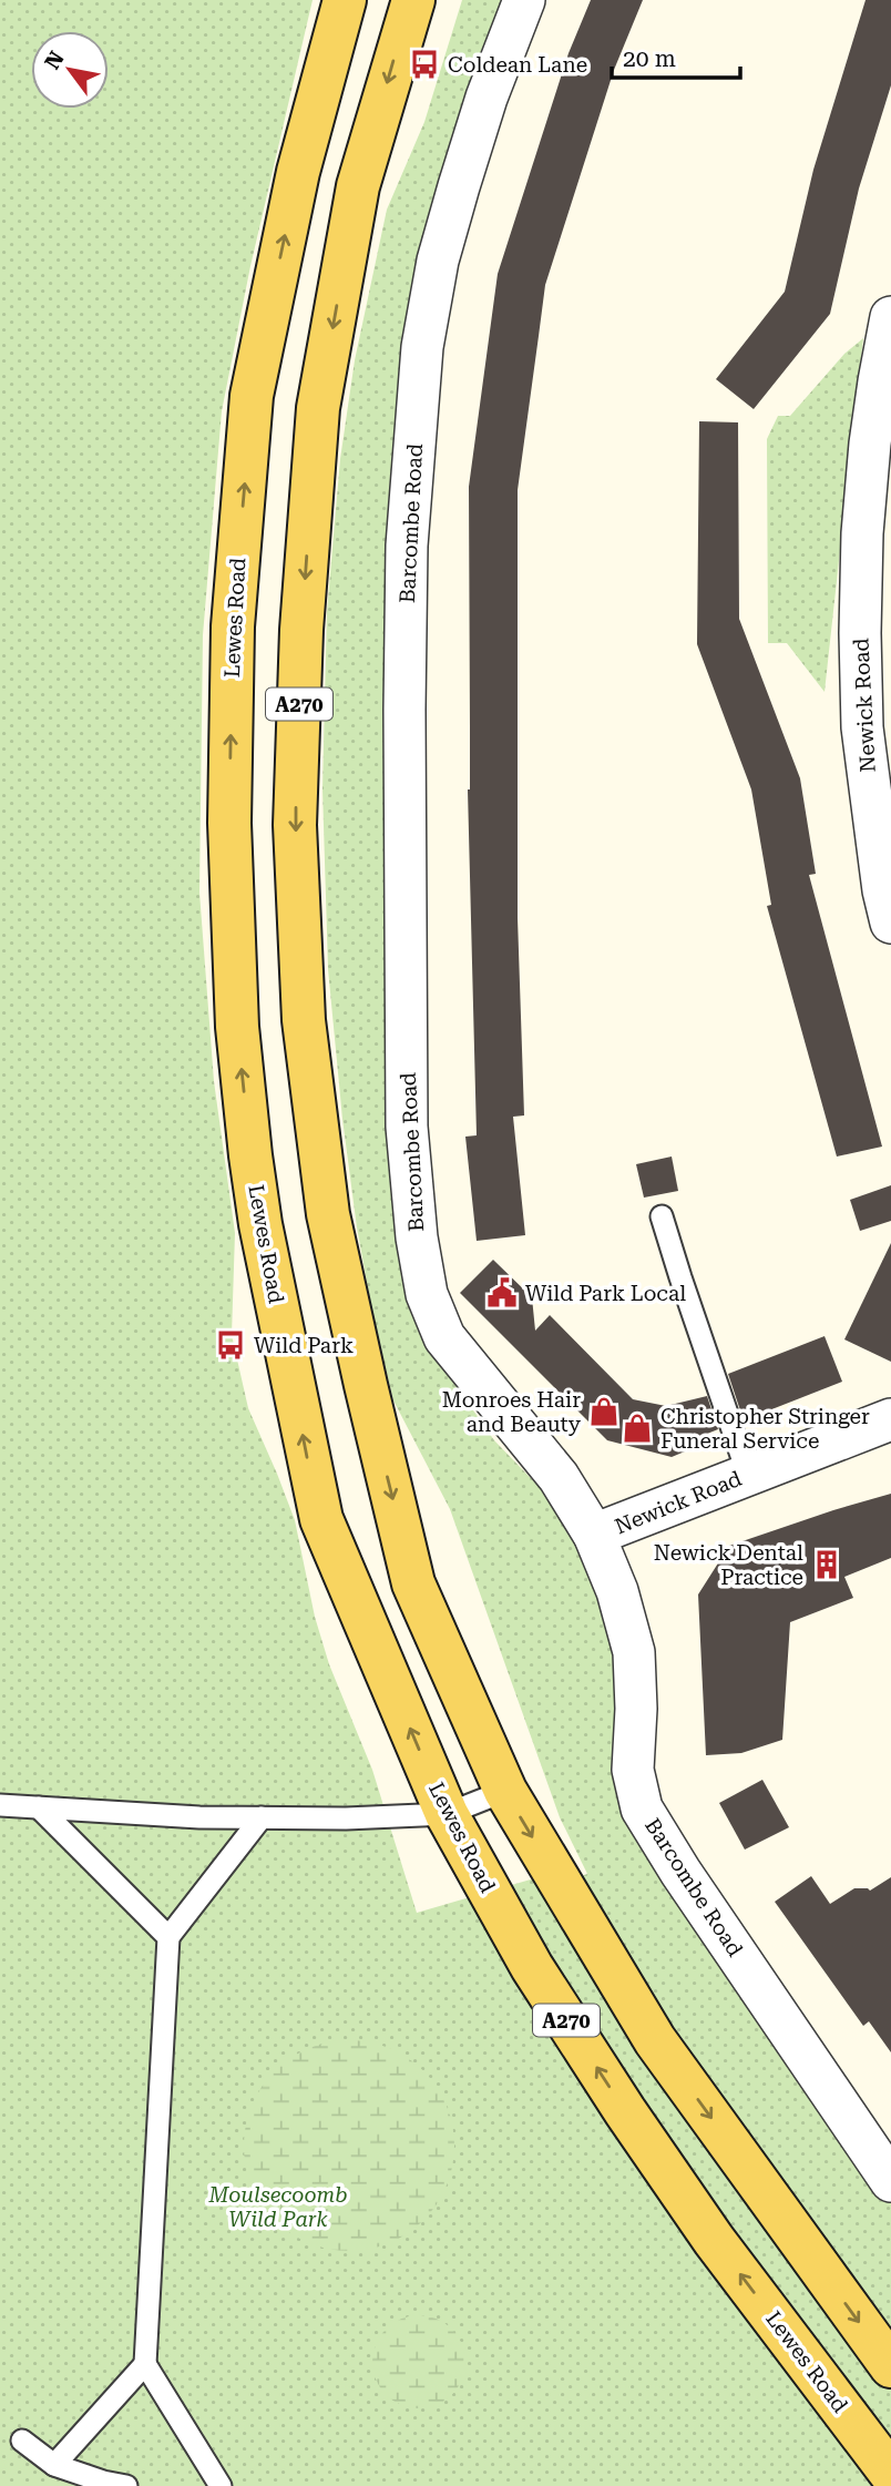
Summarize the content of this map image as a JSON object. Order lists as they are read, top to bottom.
{
  "streets": {
    "main road": ["Lewes Road", "A270"],
    "street": ["Barcombe Road", "Newick Road"]
  },
  "crossings": [
    ["Barcombe Road", "Newick Road"]
  ],
  "parks": ["Moulsecoomb Wild Park"],
  "places": {
    "bus stop": ["Coldean Lane", "Wild Park"],
    "public building": ["Wild Park Local"],
    "shop": ["Monroes Hair and Beauty", "Christopher Stringer Funeral Service"],
    "building": ["Newick Dental Practice"]
  },
  "scale_bar": "20 m",
  "north": "top left"
}
